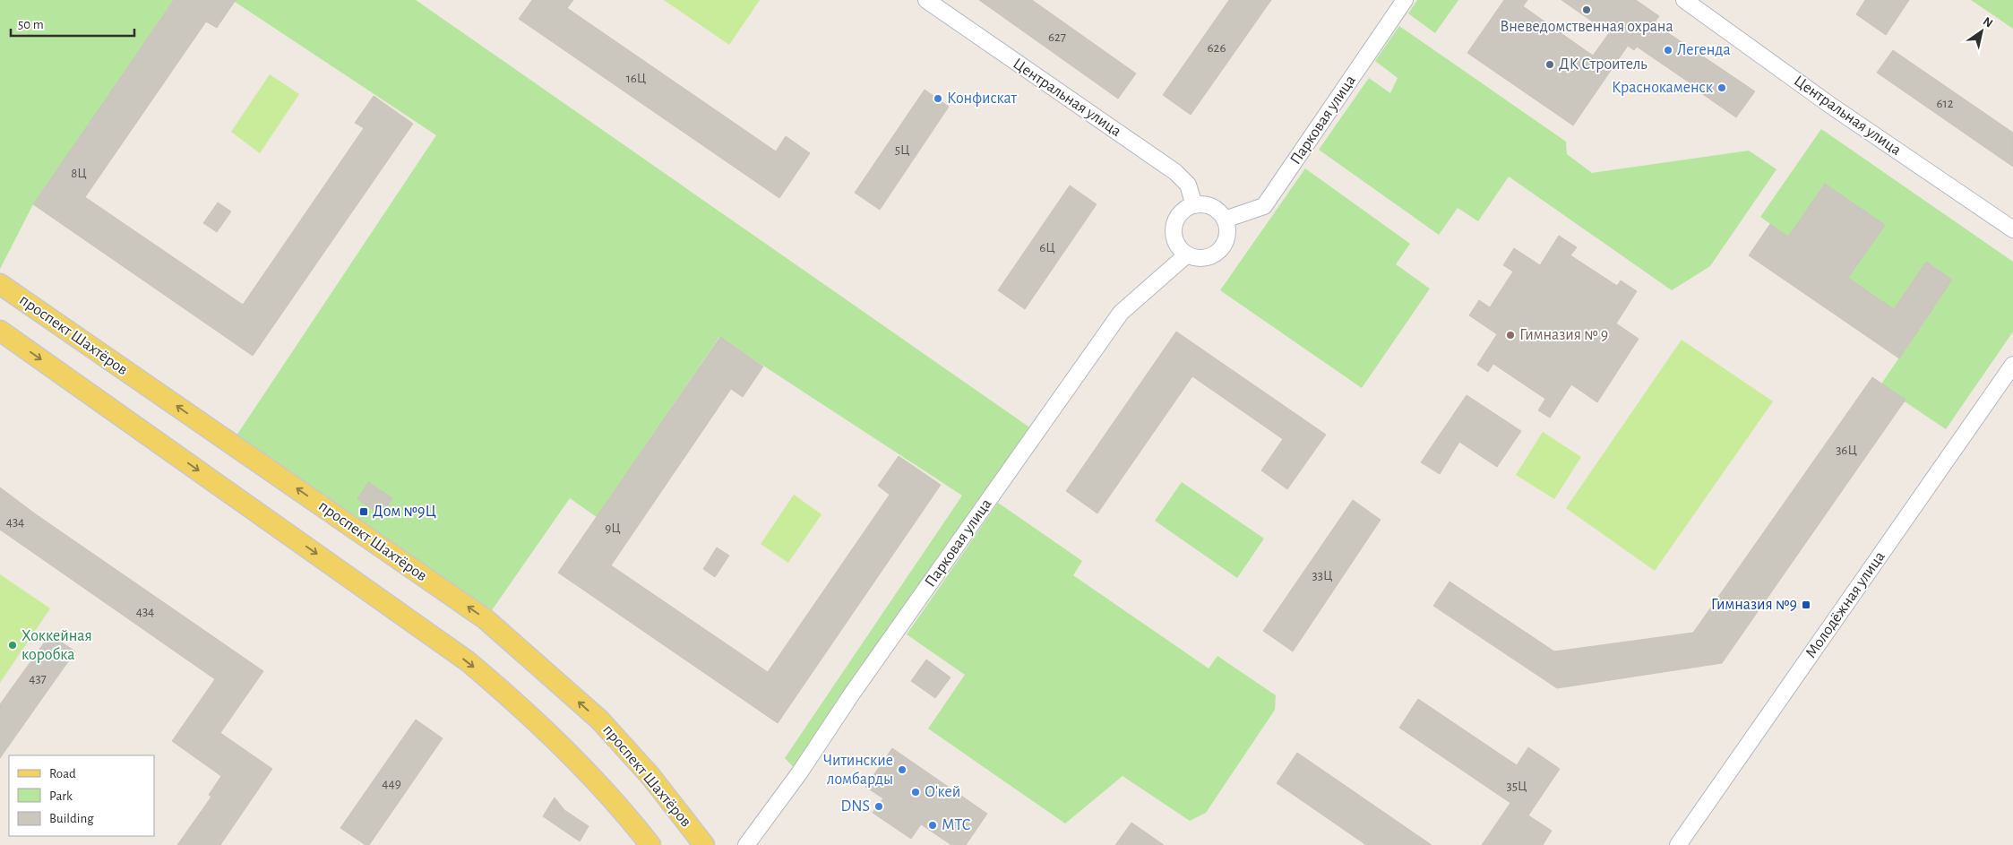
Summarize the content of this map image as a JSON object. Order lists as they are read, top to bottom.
{
  "streets": {
    "main road": ["проспект Шахтёров"],
    "street": ["Центральная улица", "Парковая улица", "Молодёжная улица"]
  },
  "crossings": [
    ["Центральная улица", "Парковая улица"]
  ],
  "places": {
    "other": [
      "Вневедомственная охрана",
      "Легенда",
      "ДК Строитель",
      "Краснокаменск",
      "Конфискат",
      "Гимназия № 9",
      "Хоккейная коробка",
      "Читинские ломбарды",
      "О'кей",
      "DNS",
      "МТС"
    ],
    "transit": ["Дом №9Ц", "Гимназия №9"]
  },
  "house_numbers": [
    "627",
    "626",
    "16Ц",
    "612",
    "5Ц",
    "8Ц",
    "6Ц",
    "36Ц",
    "434",
    "9Ц",
    "33Ц",
    "434",
    "437",
    "449",
    "35Ц"
  ],
  "legend": ["Road", "Park", "Building"],
  "scale_bar": "50 m",
  "north": "top right"
}
